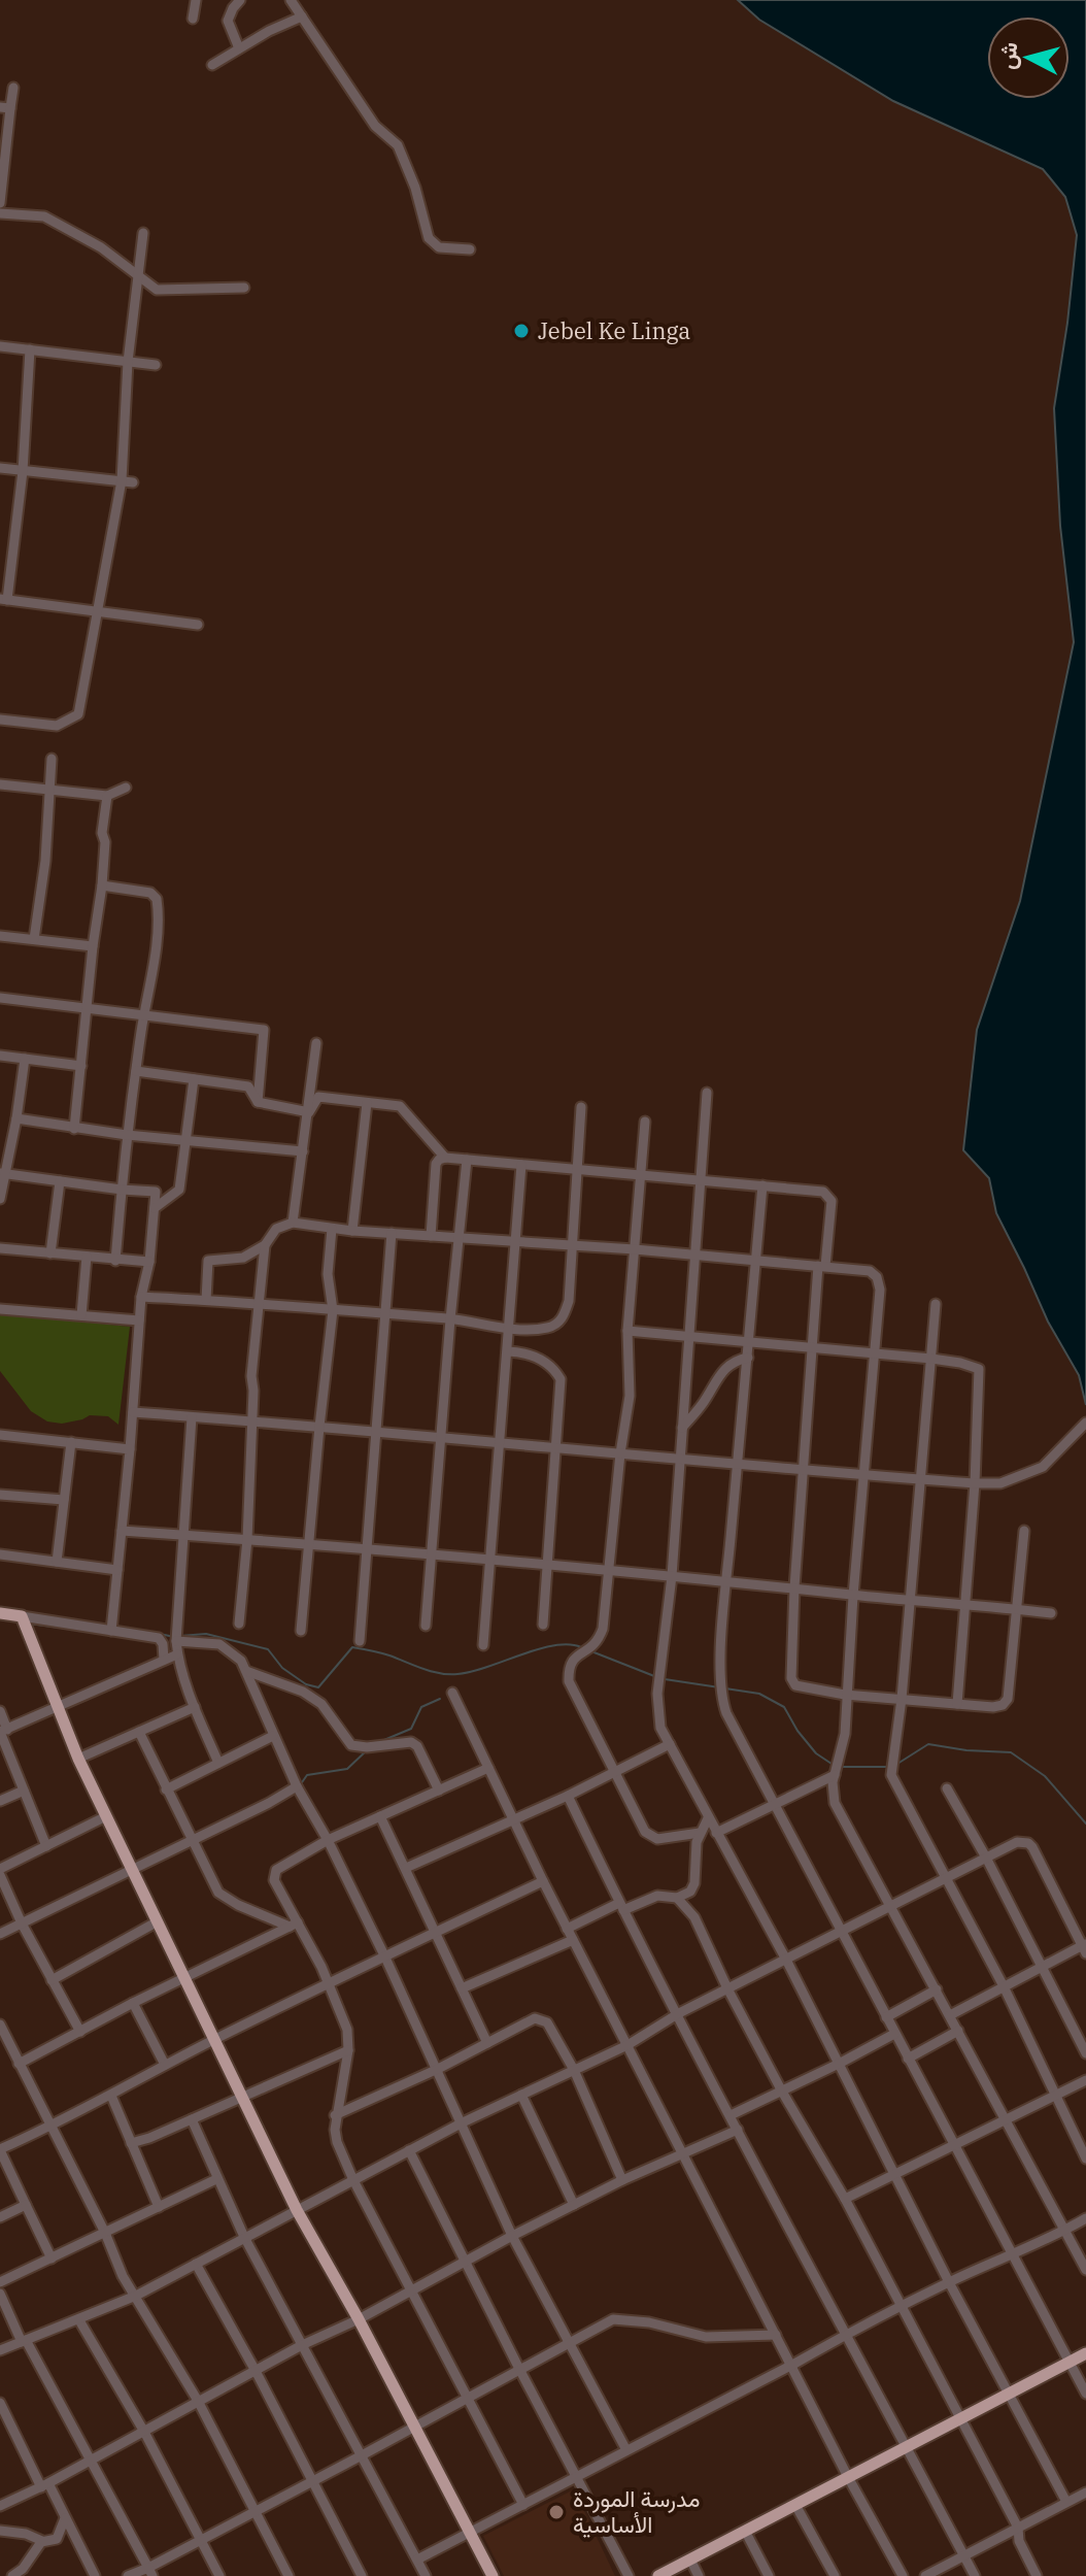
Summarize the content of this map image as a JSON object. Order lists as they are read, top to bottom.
{
  "places": ["Jebel Ke Linga", "مدرسة الموردة الأساسية"],
  "north": "left"
}
